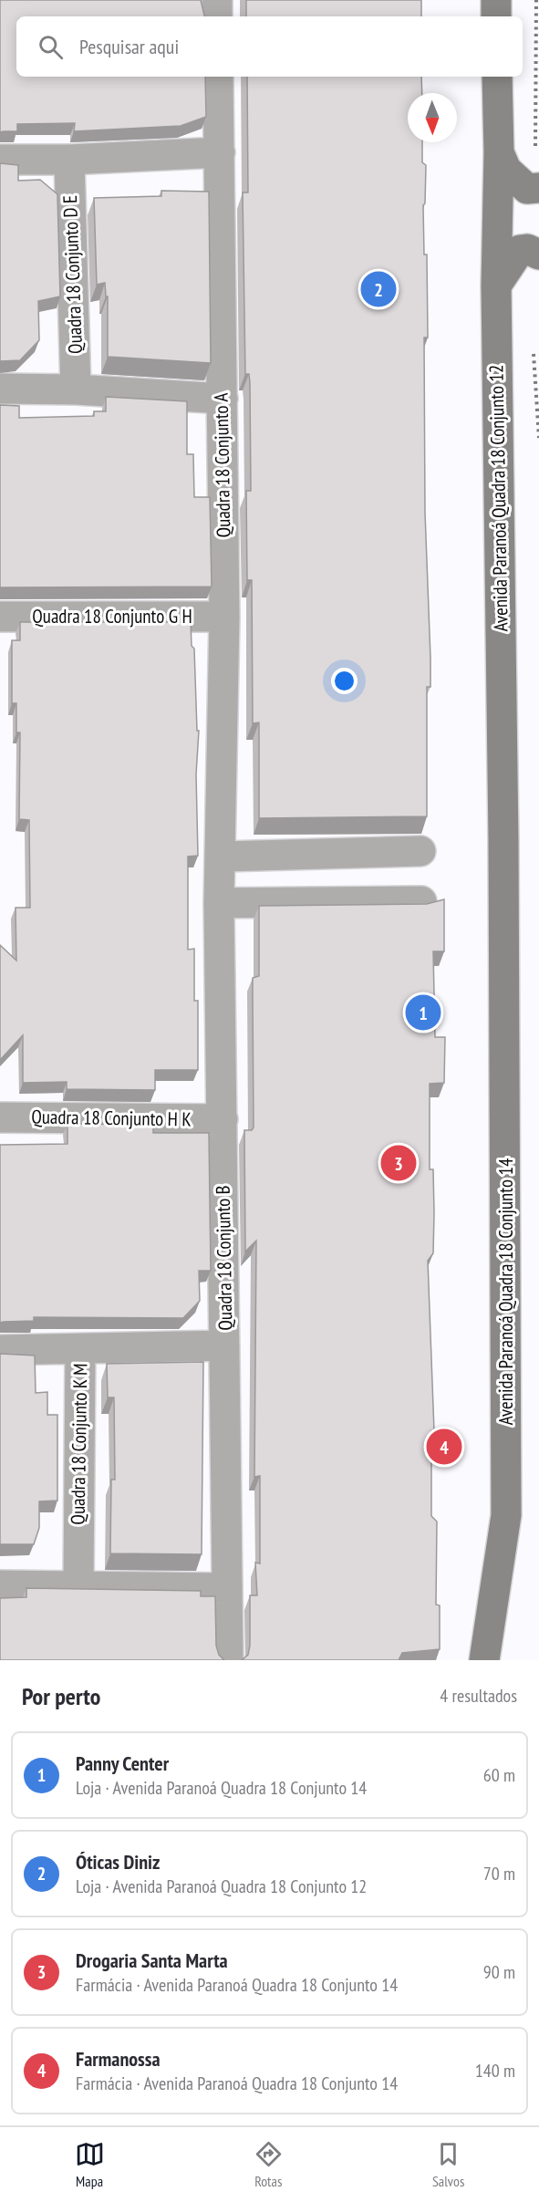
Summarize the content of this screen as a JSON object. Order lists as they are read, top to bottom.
{
  "streets": {
    "street": [
      "Quadra 18 Conjunto D E",
      "Quadra 18 Conjunto A",
      "Avenida Paranoá Quadra 18 Conjunto 12",
      "Quadra 18 Conjunto G H",
      "Quadra 18 Conjunto H K",
      "Quadra 18 Conjunto B",
      "Avenida Paranoá Quadra 18 Conjunto 14",
      "Quadra 18 Conjunto K M"
    ]
  },
  "crossings": [
    ["Quadra 18 Conjunto A", "Quadra 18 Conjunto G H"],
    ["Quadra 18 Conjunto A", "Quadra 18 Conjunto B"],
    ["Avenida Paranoá Quadra 18 Conjunto 12", "Avenida Paranoá Quadra 18 Conjunto 14"],
    ["Quadra 18 Conjunto H K", "Quadra 18 Conjunto B"]
  ],
  "north": "bottom",
  "page": {
    "search": "Pesquisar aqui",
    "pins": [
      "2",
      "1",
      "3",
      "4"
    ],
    "heading": ["Por perto", "4 resultados"],
    "list": [
      {
        "mark": "1",
        "name": "Panny Center",
        "note": "Loja · Avenida Paranoá Quadra 18 Conjunto 14",
        "value": "60 m"
      },
      {
        "mark": "2",
        "name": "Óticas Diniz",
        "note": "Loja · Avenida Paranoá Quadra 18 Conjunto 12",
        "value": "70 m"
      },
      {
        "mark": "3",
        "name": "Drogaria Santa Marta",
        "note": "Farmácia · Avenida Paranoá Quadra 18 Conjunto 14",
        "value": "90 m"
      },
      {
        "mark": "4",
        "name": "Farmanossa",
        "note": "Farmácia · Avenida Paranoá Quadra 18 Conjunto 14",
        "value": "140 m"
      }
    ],
    "nav": ["Mapa", "Rotas", "Salvos"]
  }
}
